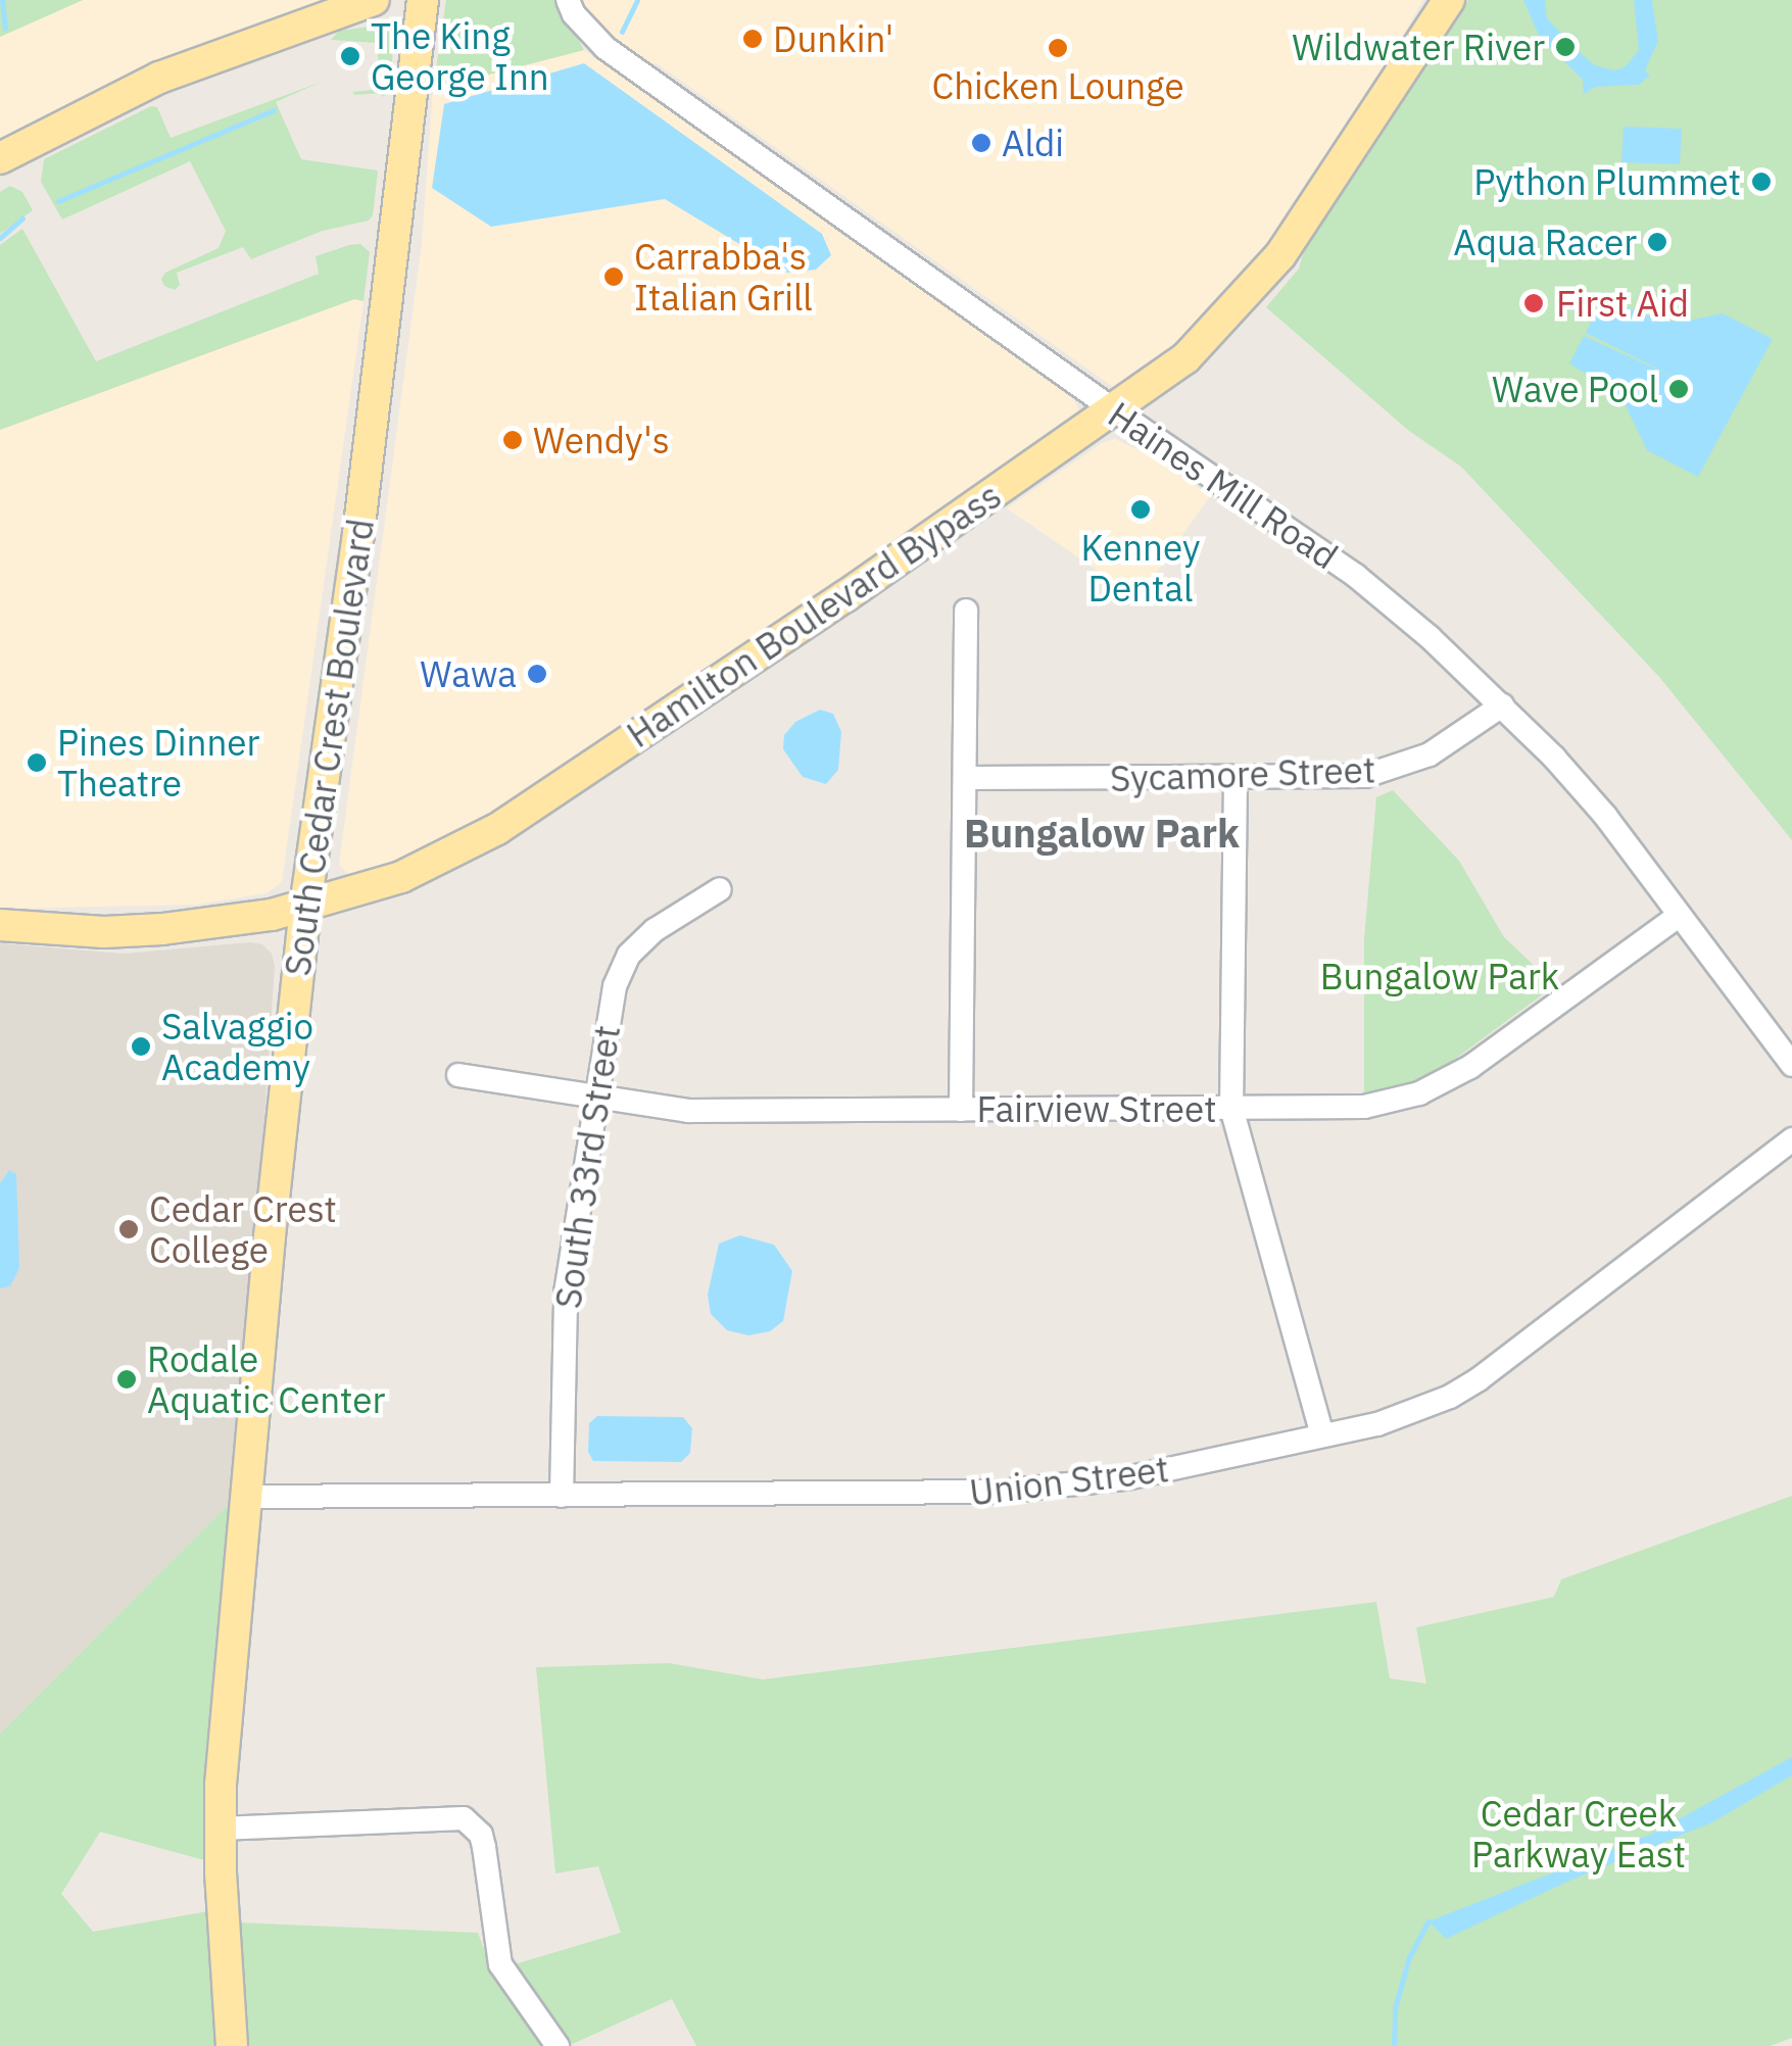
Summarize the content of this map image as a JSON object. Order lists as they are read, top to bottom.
{
  "streets": {
    "main road": ["Hamilton Boulevard Bypass", "South Cedar Crest Boulevard"],
    "street": [
      "Haines Mill Road",
      "Sycamore Street",
      "Fairview Street",
      "South 33rd Street",
      "Union Street"
    ]
  },
  "crossings": [
    ["Haines Mill Road", "Hamilton Boulevard Bypass"],
    ["Haines Mill Road", "Sycamore Street"],
    ["Haines Mill Road", "Fairview Street"],
    ["Hamilton Boulevard Bypass", "South Cedar Crest Boulevard"],
    ["South Cedar Crest Boulevard", "Union Street"],
    ["Fairview Street", "South 33rd Street"],
    ["South 33rd Street", "Union Street"]
  ],
  "districts": ["Bungalow Park"],
  "parks": ["Bungalow Park", "Cedar Creek Parkway East"],
  "places": [
    "Dunkin'",
    "Wildwater River",
    "Chicken Lounge",
    "The King George Inn",
    "Aldi",
    "Python Plummet",
    "Aqua Racer",
    "Carrabba's Italian Grill",
    "First Aid",
    "Wave Pool",
    "Wendy's",
    "Kenney Dental",
    "Wawa",
    "Pines Dinner Theatre",
    "Salvaggio Academy",
    "Cedar Crest College",
    "Rodale Aquatic Center"
  ]
}
